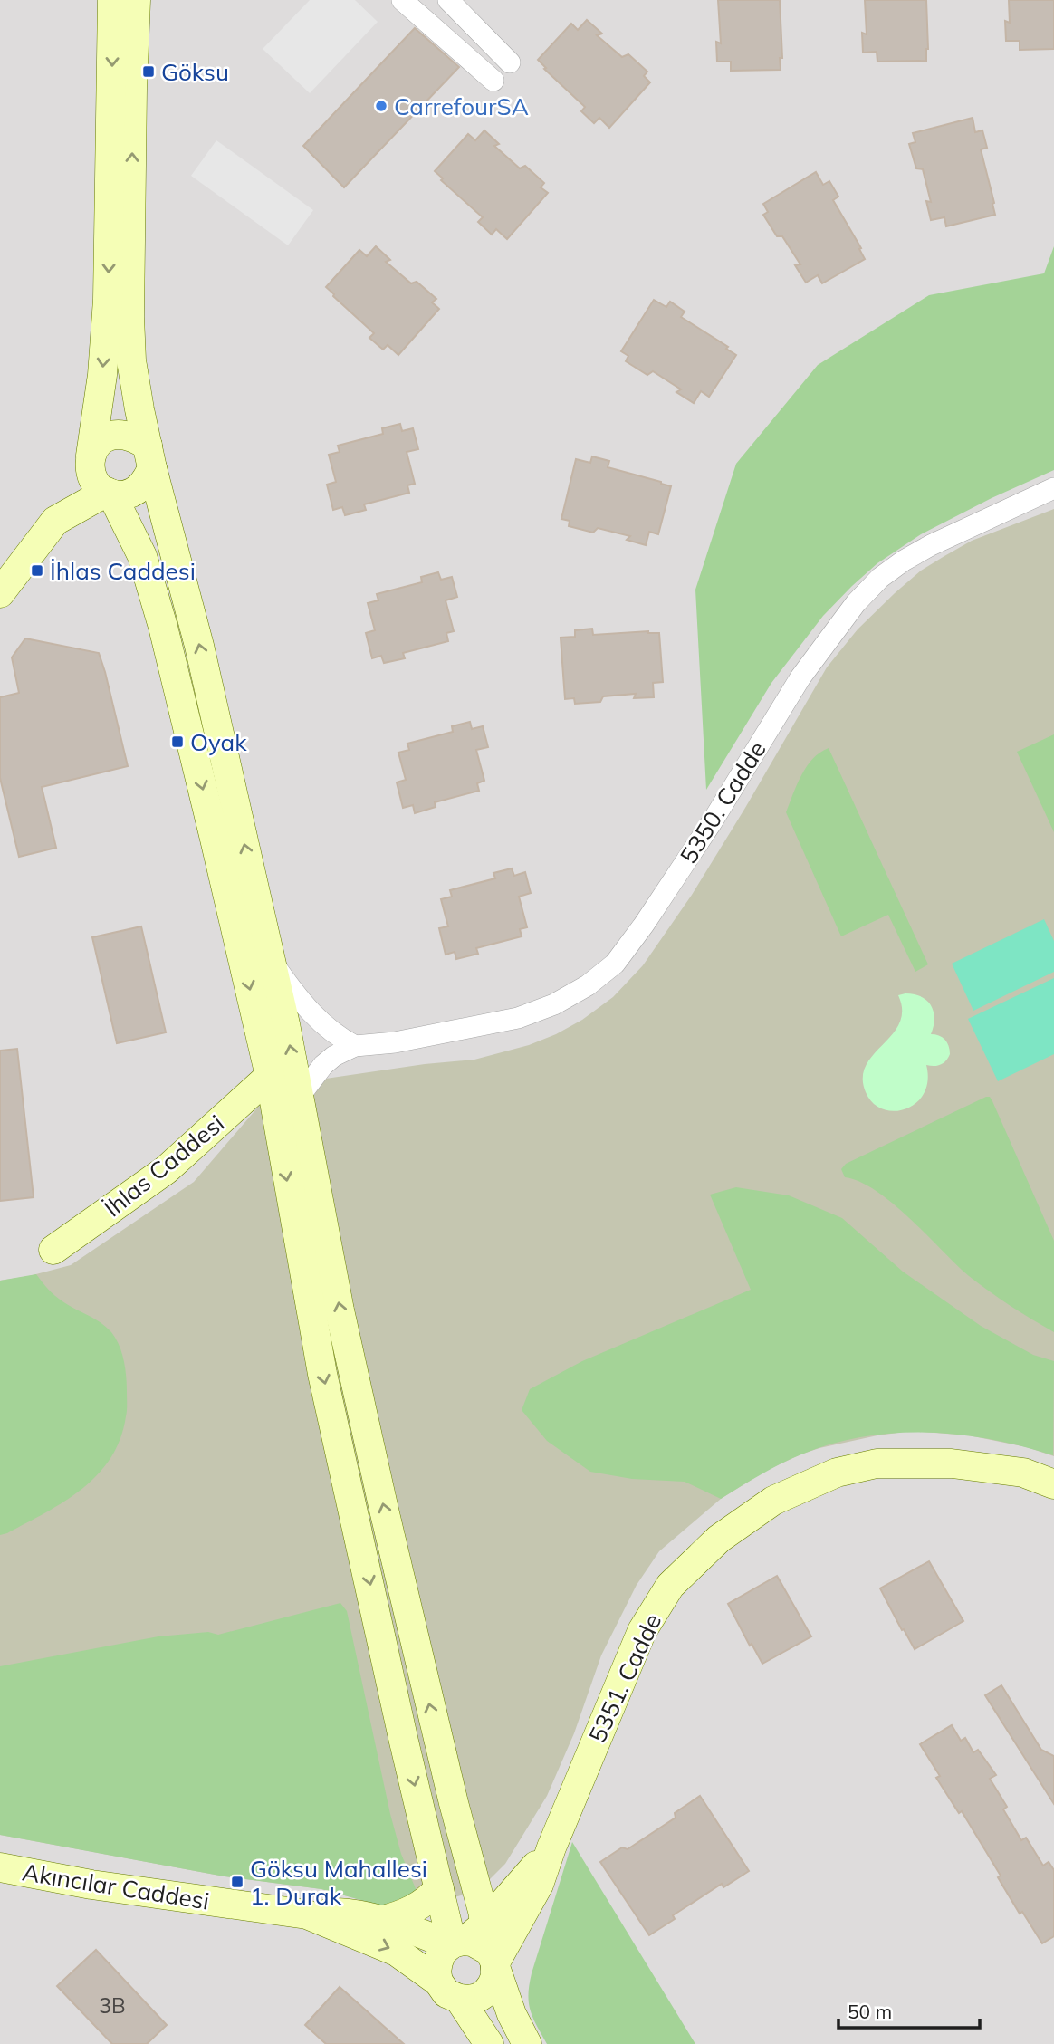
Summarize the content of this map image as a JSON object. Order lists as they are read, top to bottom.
{
  "streets": {
    "main road": ["İhlas Caddesi", "5351. Cadde", "Akıncılar Caddesi"],
    "street": ["5350. Cadde"]
  },
  "crossings": [
    ["5351. Cadde", "Akıncılar Caddesi"]
  ],
  "places": {
    "transit": [
      "Göksu",
      "İhlas Caddesi",
      "Oyak",
      "Göksu Mahallesi 1. Durak"
    ],
    "other": ["CarrefourSA"]
  },
  "house_numbers": ["3B"],
  "scale_bar": "50 m"
}
